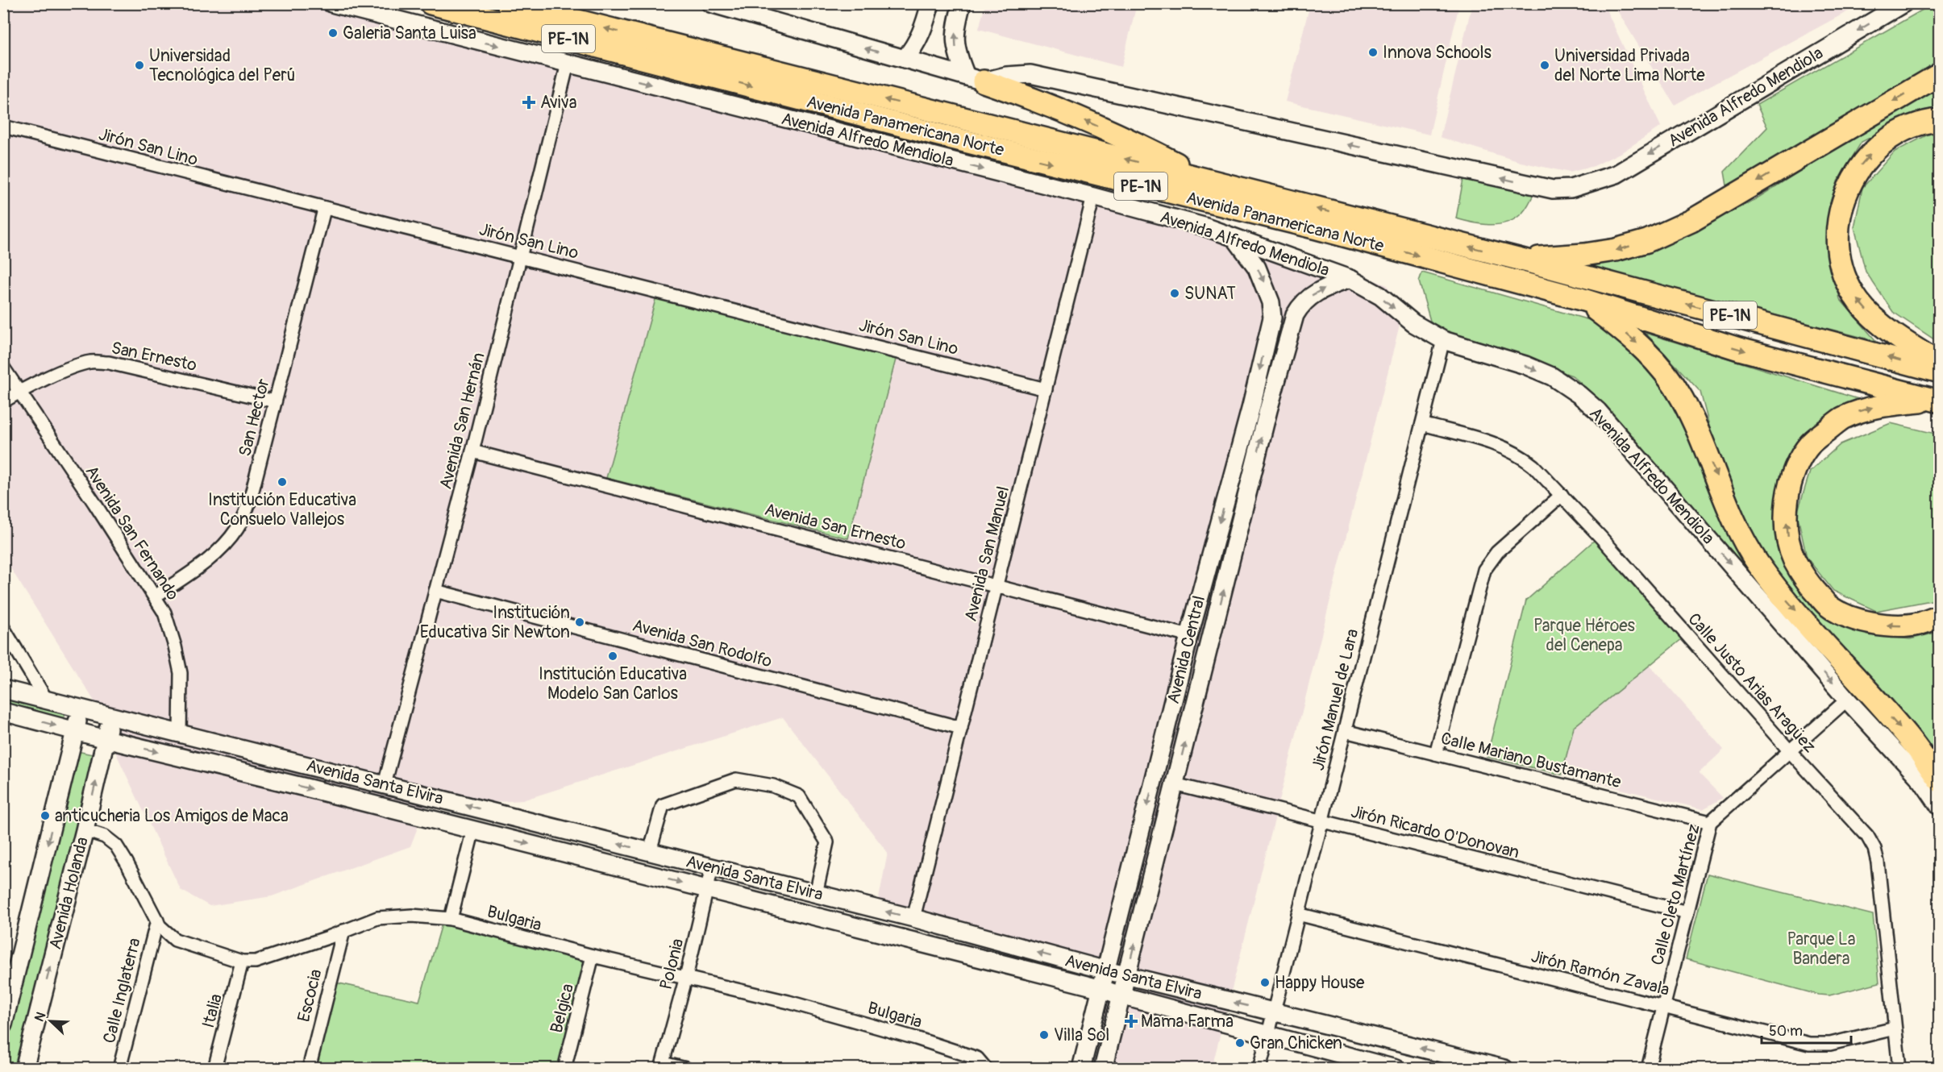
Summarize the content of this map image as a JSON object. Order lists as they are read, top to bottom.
{
  "streets": {
    "highway": ["PE-1N", "Avenida Panamericana Norte"],
    "street": [
      "Avenida Alfredo Mendiola",
      "Jirón San Lino",
      "San Ernesto",
      "San Hector",
      "Avenida San Hernán",
      "Avenida San Ernesto",
      "Avenida San Fernando",
      "Avenida San Manuel",
      "Avenida San Rodolfo",
      "Avenida Central",
      "Calle Justo Arias Aragüez",
      "Jirón Manuel de Lara",
      "Calle Mariano Bustamante",
      "Avenida Santa Elvira",
      "Jirón Ricardo O'Donovan",
      "Avenida Holanda",
      "Calle Cleto Martínez",
      "Bulgaria",
      "Polonia",
      "Jirón Ramón Zavala",
      "Calle Inglaterra",
      "Escocia",
      "Belgica",
      "Italia"
    ]
  },
  "crossings": [
    ["Avenida Alfredo Mendiola", "Avenida San Hernán"],
    ["Avenida Alfredo Mendiola", "Avenida San Manuel"],
    ["Avenida Alfredo Mendiola", "Avenida Central"],
    ["Avenida Alfredo Mendiola", "Jirón Manuel de Lara"],
    ["Avenida Alfredo Mendiola", "Calle Cleto Martínez"],
    ["Jirón San Lino", "San Hector"],
    ["Jirón San Lino", "Avenida San Hernán"],
    ["Jirón San Lino", "Avenida San Manuel"],
    ["San Ernesto", "San Hector"],
    ["San Ernesto", "Avenida San Fernando"],
    ["San Hector", "Avenida San Fernando"],
    ["Avenida San Hernán", "Avenida San Ernesto"],
    ["Avenida San Hernán", "Avenida San Rodolfo"],
    ["Avenida San Hernán", "Avenida Santa Elvira"],
    ["Avenida San Ernesto", "Avenida San Manuel"],
    ["Avenida San Ernesto", "Avenida Central"],
    ["Avenida San Fernando", "Avenida Santa Elvira"],
    ["Avenida San Manuel", "Avenida San Rodolfo"],
    ["Avenida San Manuel", "Avenida Santa Elvira"],
    ["Avenida Central", "Avenida Santa Elvira"],
    ["Avenida Central", "Jirón Ricardo O'Donovan"],
    ["Calle Justo Arias Aragüez", "Jirón Manuel de Lara"],
    ["Calle Justo Arias Aragüez", "Calle Cleto Martínez"],
    ["Calle Justo Arias Aragüez", "Jirón Ramón Zavala"],
    ["Jirón Manuel de Lara", "Calle Mariano Bustamante"],
    ["Jirón Manuel de Lara", "Avenida Santa Elvira"],
    ["Jirón Manuel de Lara", "Jirón Ricardo O'Donovan"],
    ["Jirón Manuel de Lara", "Jirón Ramón Zavala"],
    ["Calle Mariano Bustamante", "Calle Cleto Martínez"],
    ["Avenida Santa Elvira", "Avenida Holanda"],
    ["Avenida Santa Elvira", "Polonia"],
    ["Jirón Ricardo O'Donovan", "Calle Cleto Martínez"],
    ["Avenida Holanda", "Bulgaria"],
    ["Calle Cleto Martínez", "Jirón Ramón Zavala"],
    ["Bulgaria", "Polonia"],
    ["Bulgaria", "Calle Inglaterra"],
    ["Bulgaria", "Escocia"],
    ["Bulgaria", "Belgica"],
    ["Bulgaria", "Italia"]
  ],
  "parks": ["Parque Héroes del Cenepa", "Parque La Bandera"],
  "places": {
    "other": [
      "Galeria Santa Luisa",
      "Innova Schools",
      "Universidad Tecnológica del Perú",
      "Universidad Privada del Norte Lima Norte",
      "SUNAT",
      "Institución Educativa Consuelo Vallejos",
      "Institución Educativa Sir Newton",
      "Institución Educativa Modelo San Carlos",
      "anticucheria Los Amigos de Maca",
      "Happy House",
      "Villa Sol",
      "Gran Chicken"
    ],
    "health": ["Aviva", "Mama Farma"]
  },
  "scale_bar": "50 m",
  "north": "top left"
}
